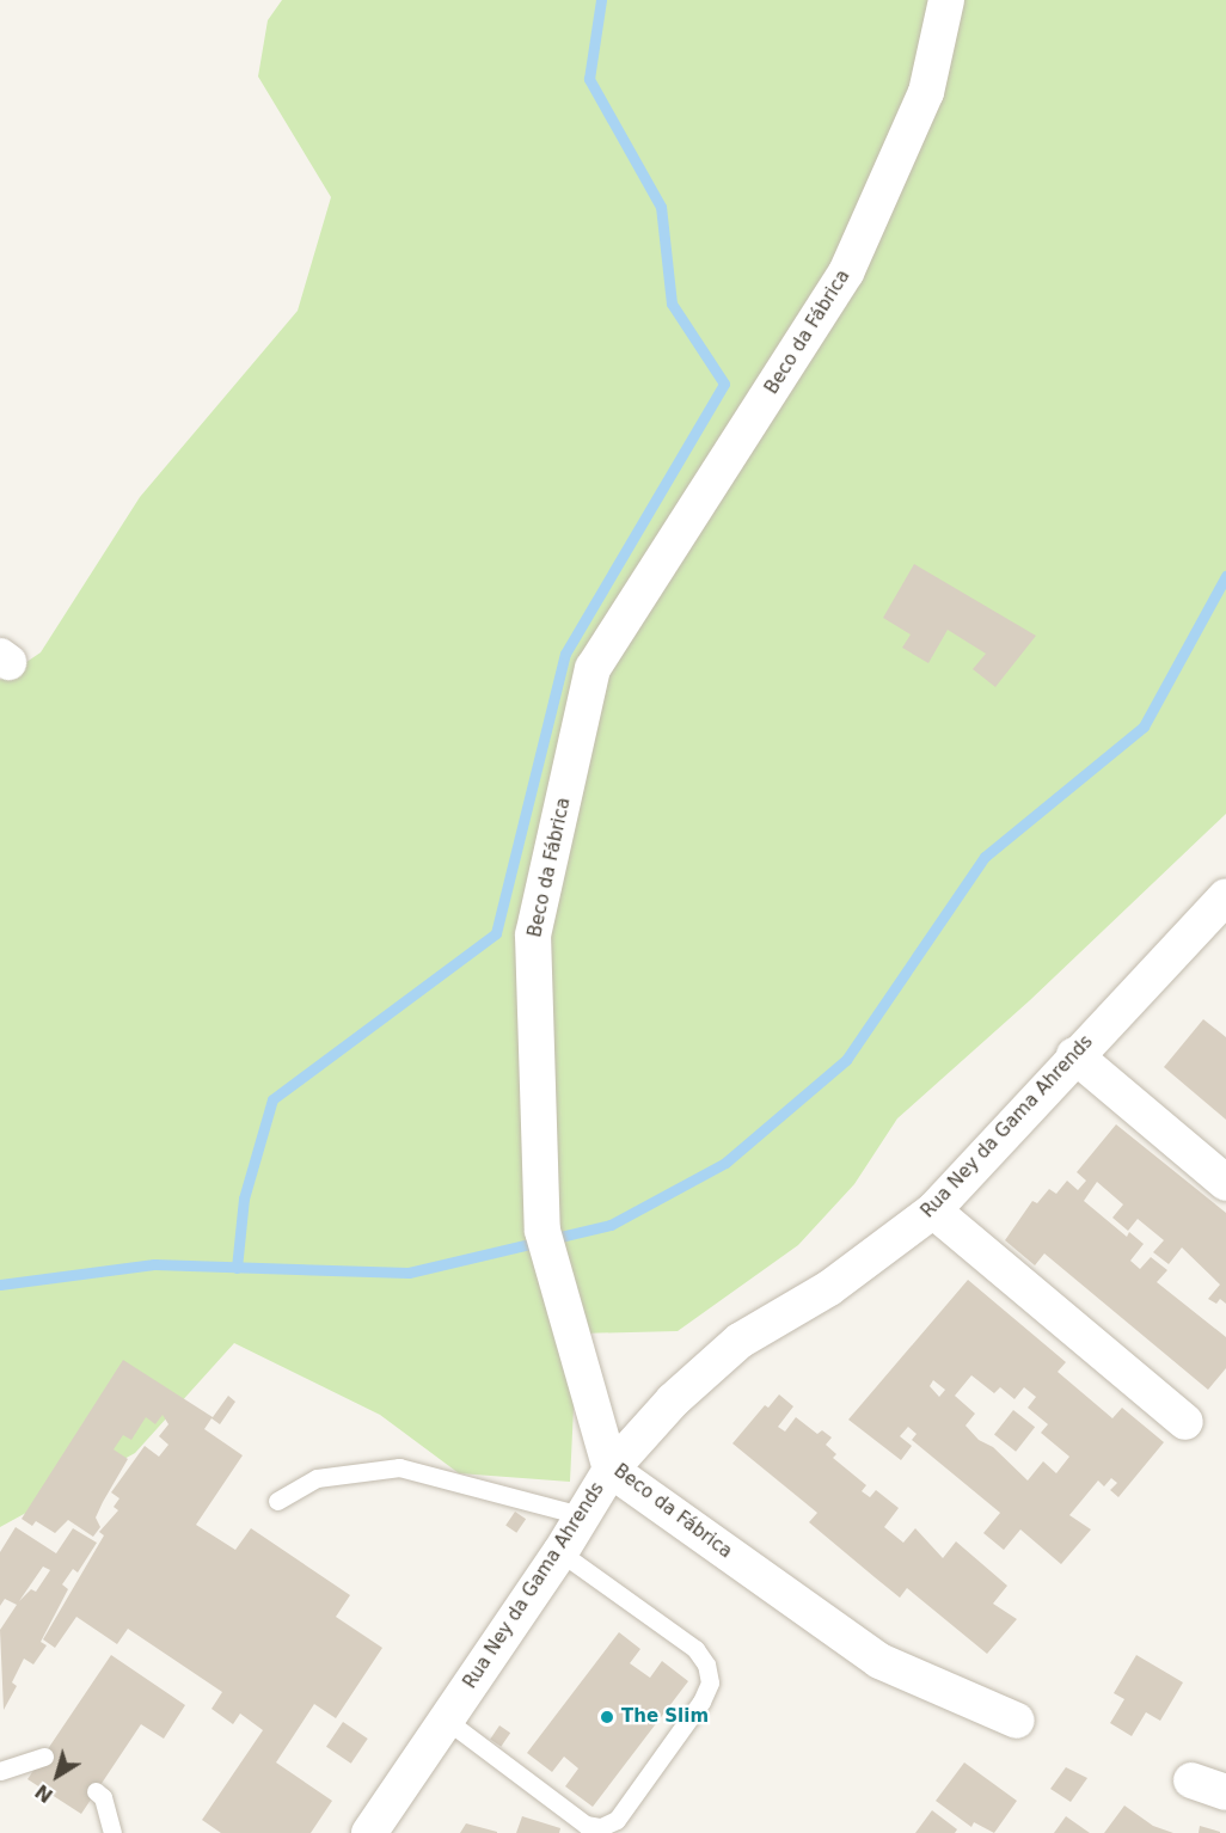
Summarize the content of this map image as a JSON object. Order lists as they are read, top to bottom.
{
  "streets": {
    "street": ["Beco da Fábrica", "Rua Ney da Gama Ahrends"]
  },
  "crossings": [
    ["Beco da Fábrica", "Rua Ney da Gama Ahrends"]
  ],
  "places": ["The Slim"],
  "north": "bottom left"
}
